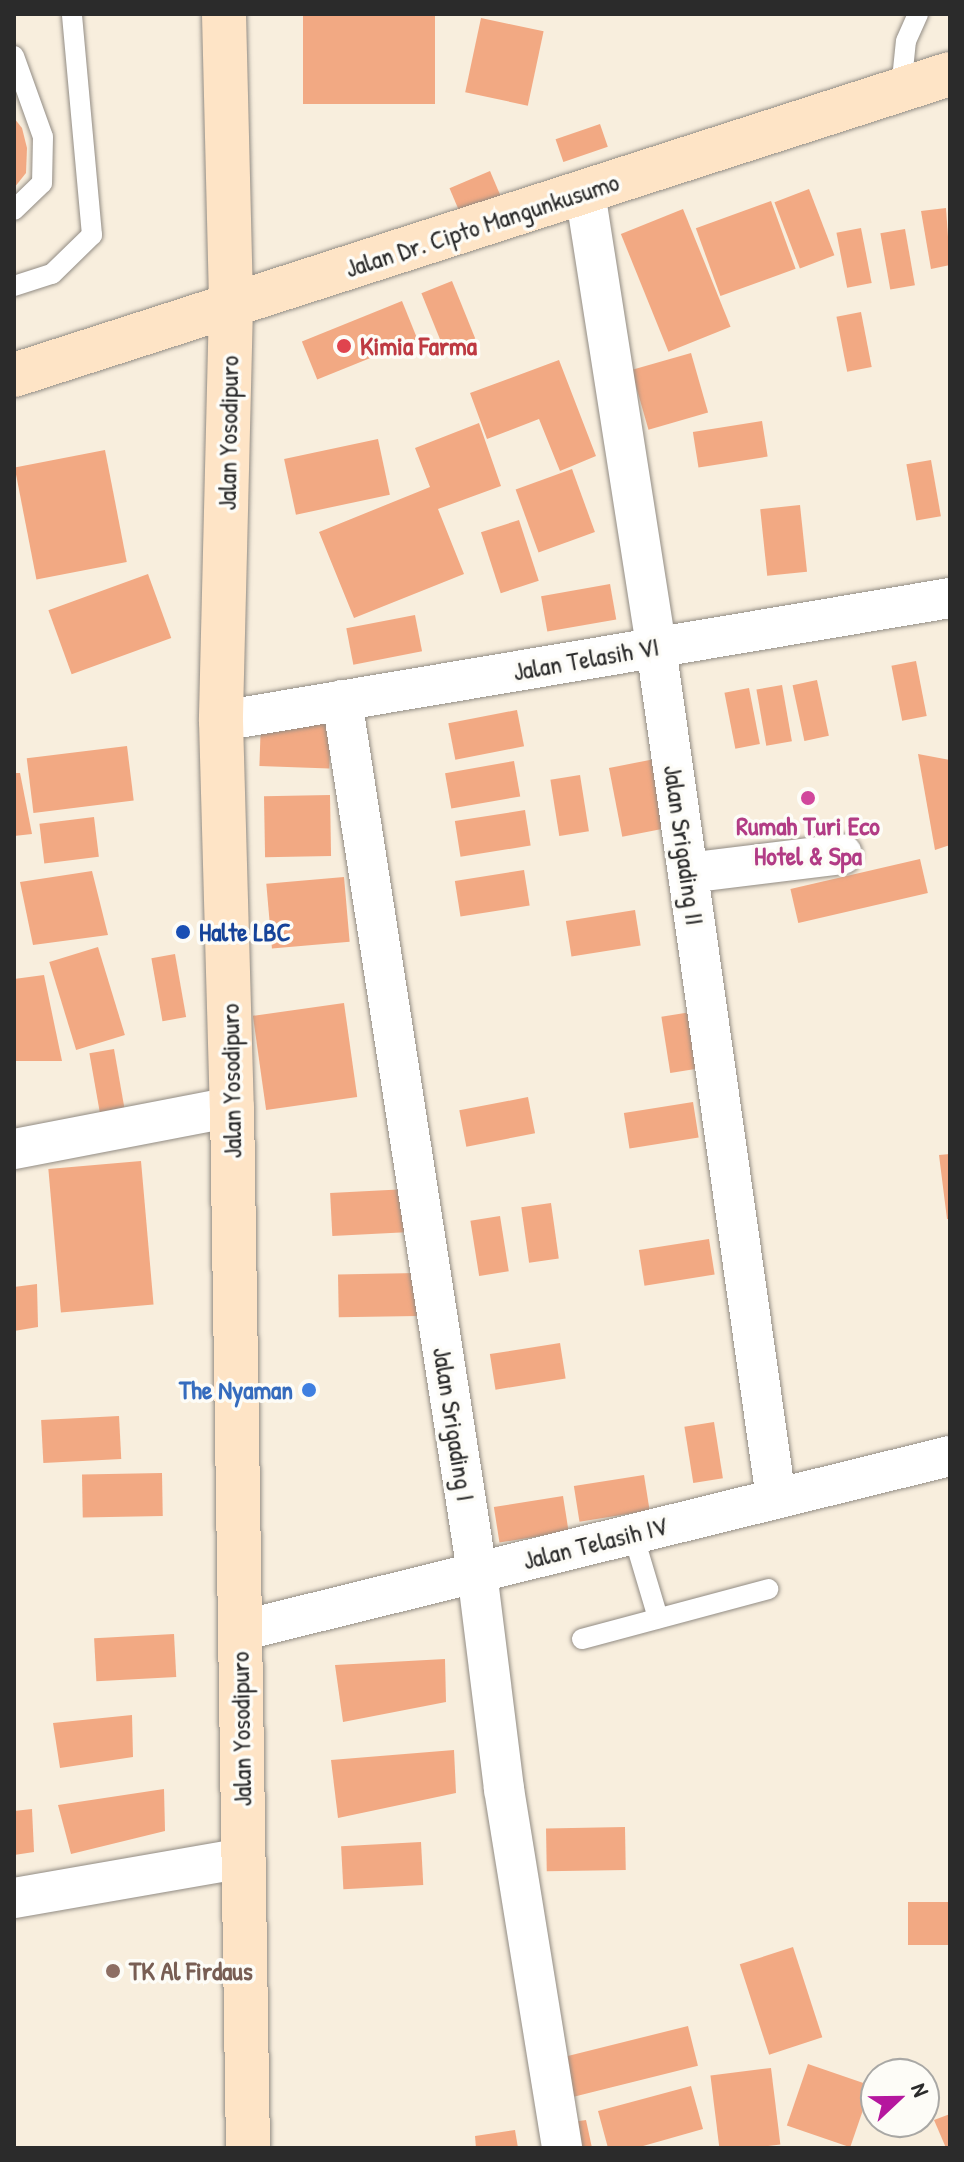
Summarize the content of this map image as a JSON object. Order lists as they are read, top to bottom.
{
  "streets": {
    "street": [
      "Jalan Dr. Cipto Mangunkusumo",
      "Jalan Yosodipuro",
      "Jalan Telasih VI",
      "Jalan Srigading II",
      "Jalan Srigading I",
      "Jalan Telasih IV"
    ]
  },
  "crossings": [
    ["Jalan Dr. Cipto Mangunkusumo", "Jalan Yosodipuro"],
    ["Jalan Dr. Cipto Mangunkusumo", "Jalan Srigading II"],
    ["Jalan Yosodipuro", "Jalan Telasih VI"],
    ["Jalan Yosodipuro", "Jalan Telasih IV"],
    ["Jalan Telasih VI", "Jalan Srigading II"],
    ["Jalan Telasih VI", "Jalan Srigading I"],
    ["Jalan Srigading II", "Jalan Telasih IV"],
    ["Jalan Srigading I", "Jalan Telasih IV"]
  ],
  "places": [
    "Kimia Farma",
    "Rumah Turi Eco Hotel & Spa",
    "Halte LBC",
    "The Nyaman",
    "TK Al Firdaus"
  ],
  "north": "right"
}
